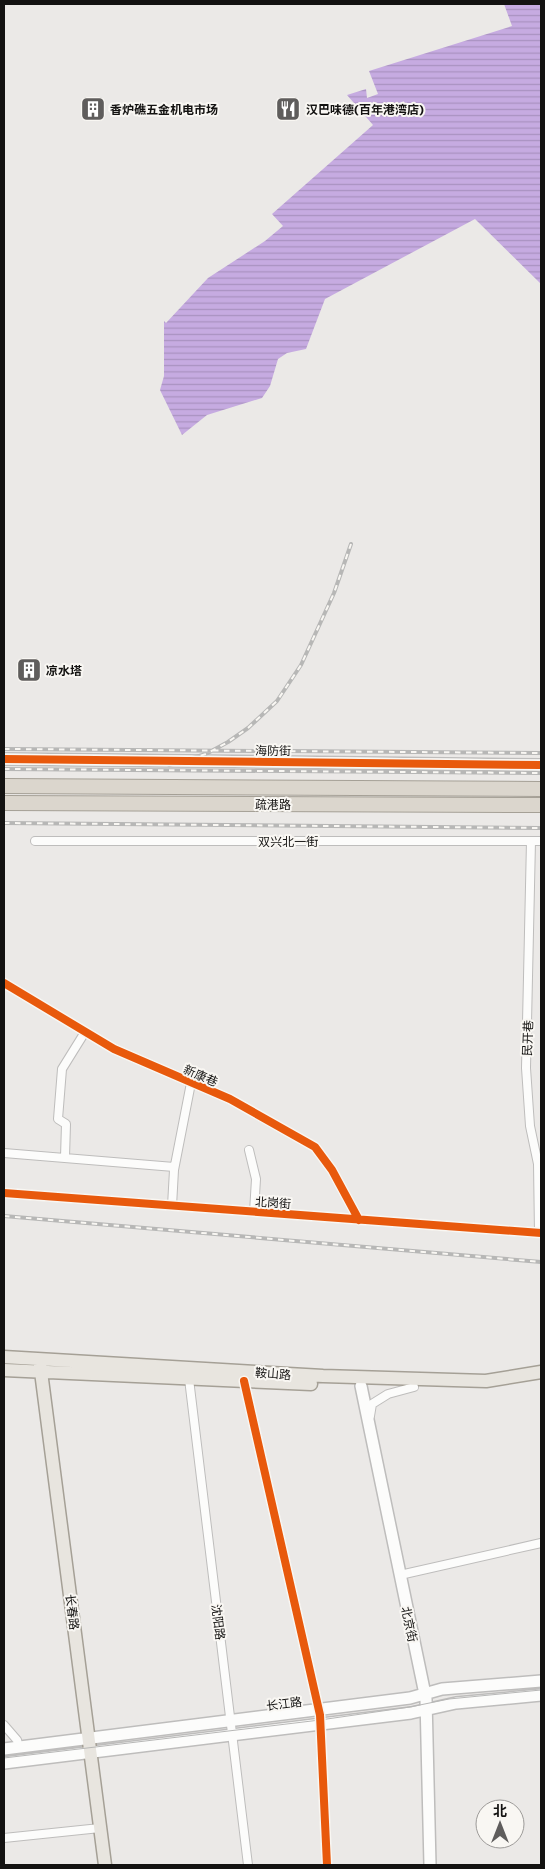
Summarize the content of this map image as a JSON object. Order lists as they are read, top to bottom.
{
  "streets": {
    "highway": ["疏港路"],
    "main road": [
      "海防街",
      "鞍山路",
      "长春路",
      "北京街",
      "长江路"
    ],
    "street": [
      "双兴北一街",
      "民开巷",
      "新康巷",
      "北岗街",
      "沈阳路"
    ]
  },
  "crossings": [
    ["双兴北一街", "民开巷"],
    ["民开巷", "北岗街"],
    ["新康巷", "北岗街"],
    ["鞍山路", "长春路"],
    ["鞍山路", "沈阳路"],
    ["鞍山路", "北京街"],
    ["长春路", "长江路"],
    ["沈阳路", "长江路"],
    ["北京街", "长江路"]
  ],
  "places": {
    "building": ["香炉礁五金机电市场", "凉水塔"],
    "restaurant": ["汉巴味德(百年港湾店)"]
  },
  "north": "top"
}
